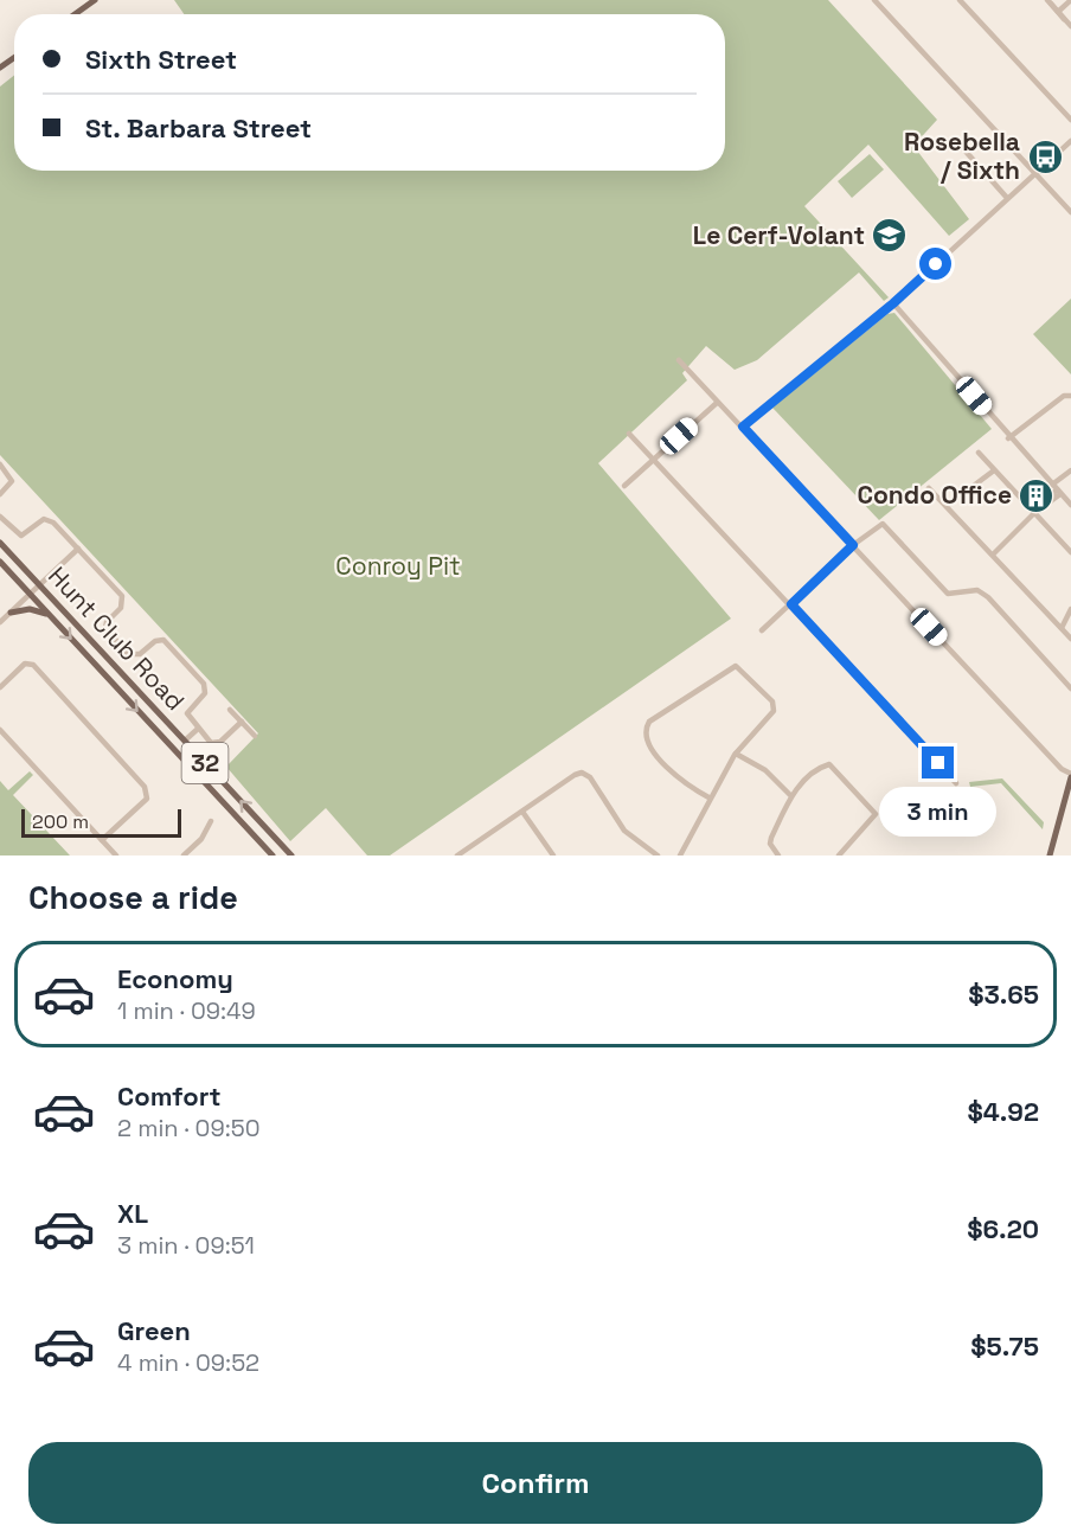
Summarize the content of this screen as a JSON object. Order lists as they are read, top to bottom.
{
  "streets": {
    "main road": ["Hunt Club Road", "32"]
  },
  "parks": ["Conroy Pit"],
  "places": {
    "bus stop": ["Rosebella / Sixth"],
    "school or university": ["Le Cerf-Volant"],
    "building": ["Condo Office"]
  },
  "scale_bar": "200 m",
  "page": {
    "banner": ["Sixth Street", "St. Barbara Street"],
    "bubble": "3 min",
    "scale": "200 m",
    "heading": "Choose a ride",
    "list": [
      {
        "name": "Economy",
        "note": "1 min · 09:49",
        "value": "$3.65"
      },
      {
        "name": "Comfort",
        "note": "2 min · 09:50",
        "value": "$4.92"
      },
      {
        "name": "XL",
        "note": "3 min · 09:51",
        "value": "$6.20"
      },
      {
        "name": "Green",
        "note": "4 min · 09:52",
        "value": "$5.75"
      }
    ],
    "buttons": "Confirm"
  }
}
